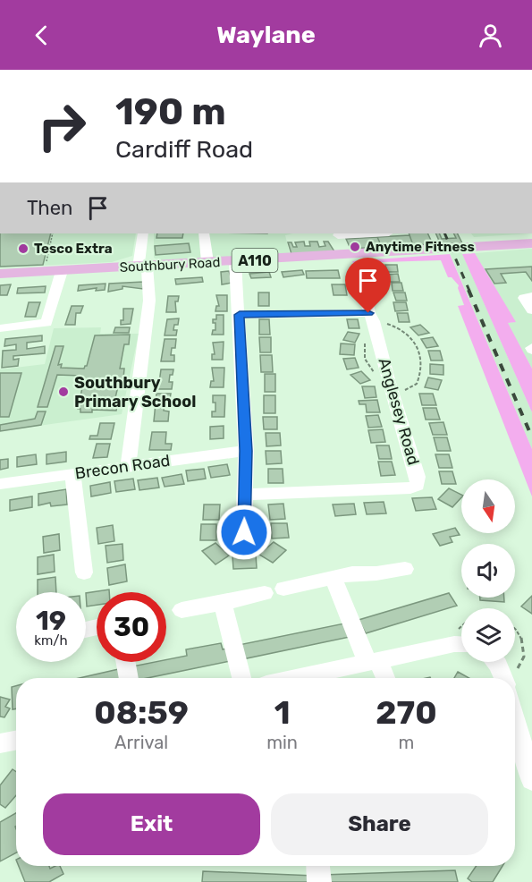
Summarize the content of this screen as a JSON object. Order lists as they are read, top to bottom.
{
  "streets": {
    "main road": ["A110", "Southbury Road"],
    "street": ["Anglesey Road", "Brecon Road"]
  },
  "places": ["Anytime Fitness", "Tesco Extra", "Southbury Primary School"],
  "north": "bottom",
  "page": {
    "header": "Waylane",
    "turn": ["190 m", "Cardiff Road"],
    "then": "Then",
    "speed": "19 km/h",
    "limit": "30",
    "eta": [
      "08:59",
      "Arrival",
      "1",
      "min",
      "270",
      "m"
    ],
    "buttons": ["Exit", "Share"]
  }
}
